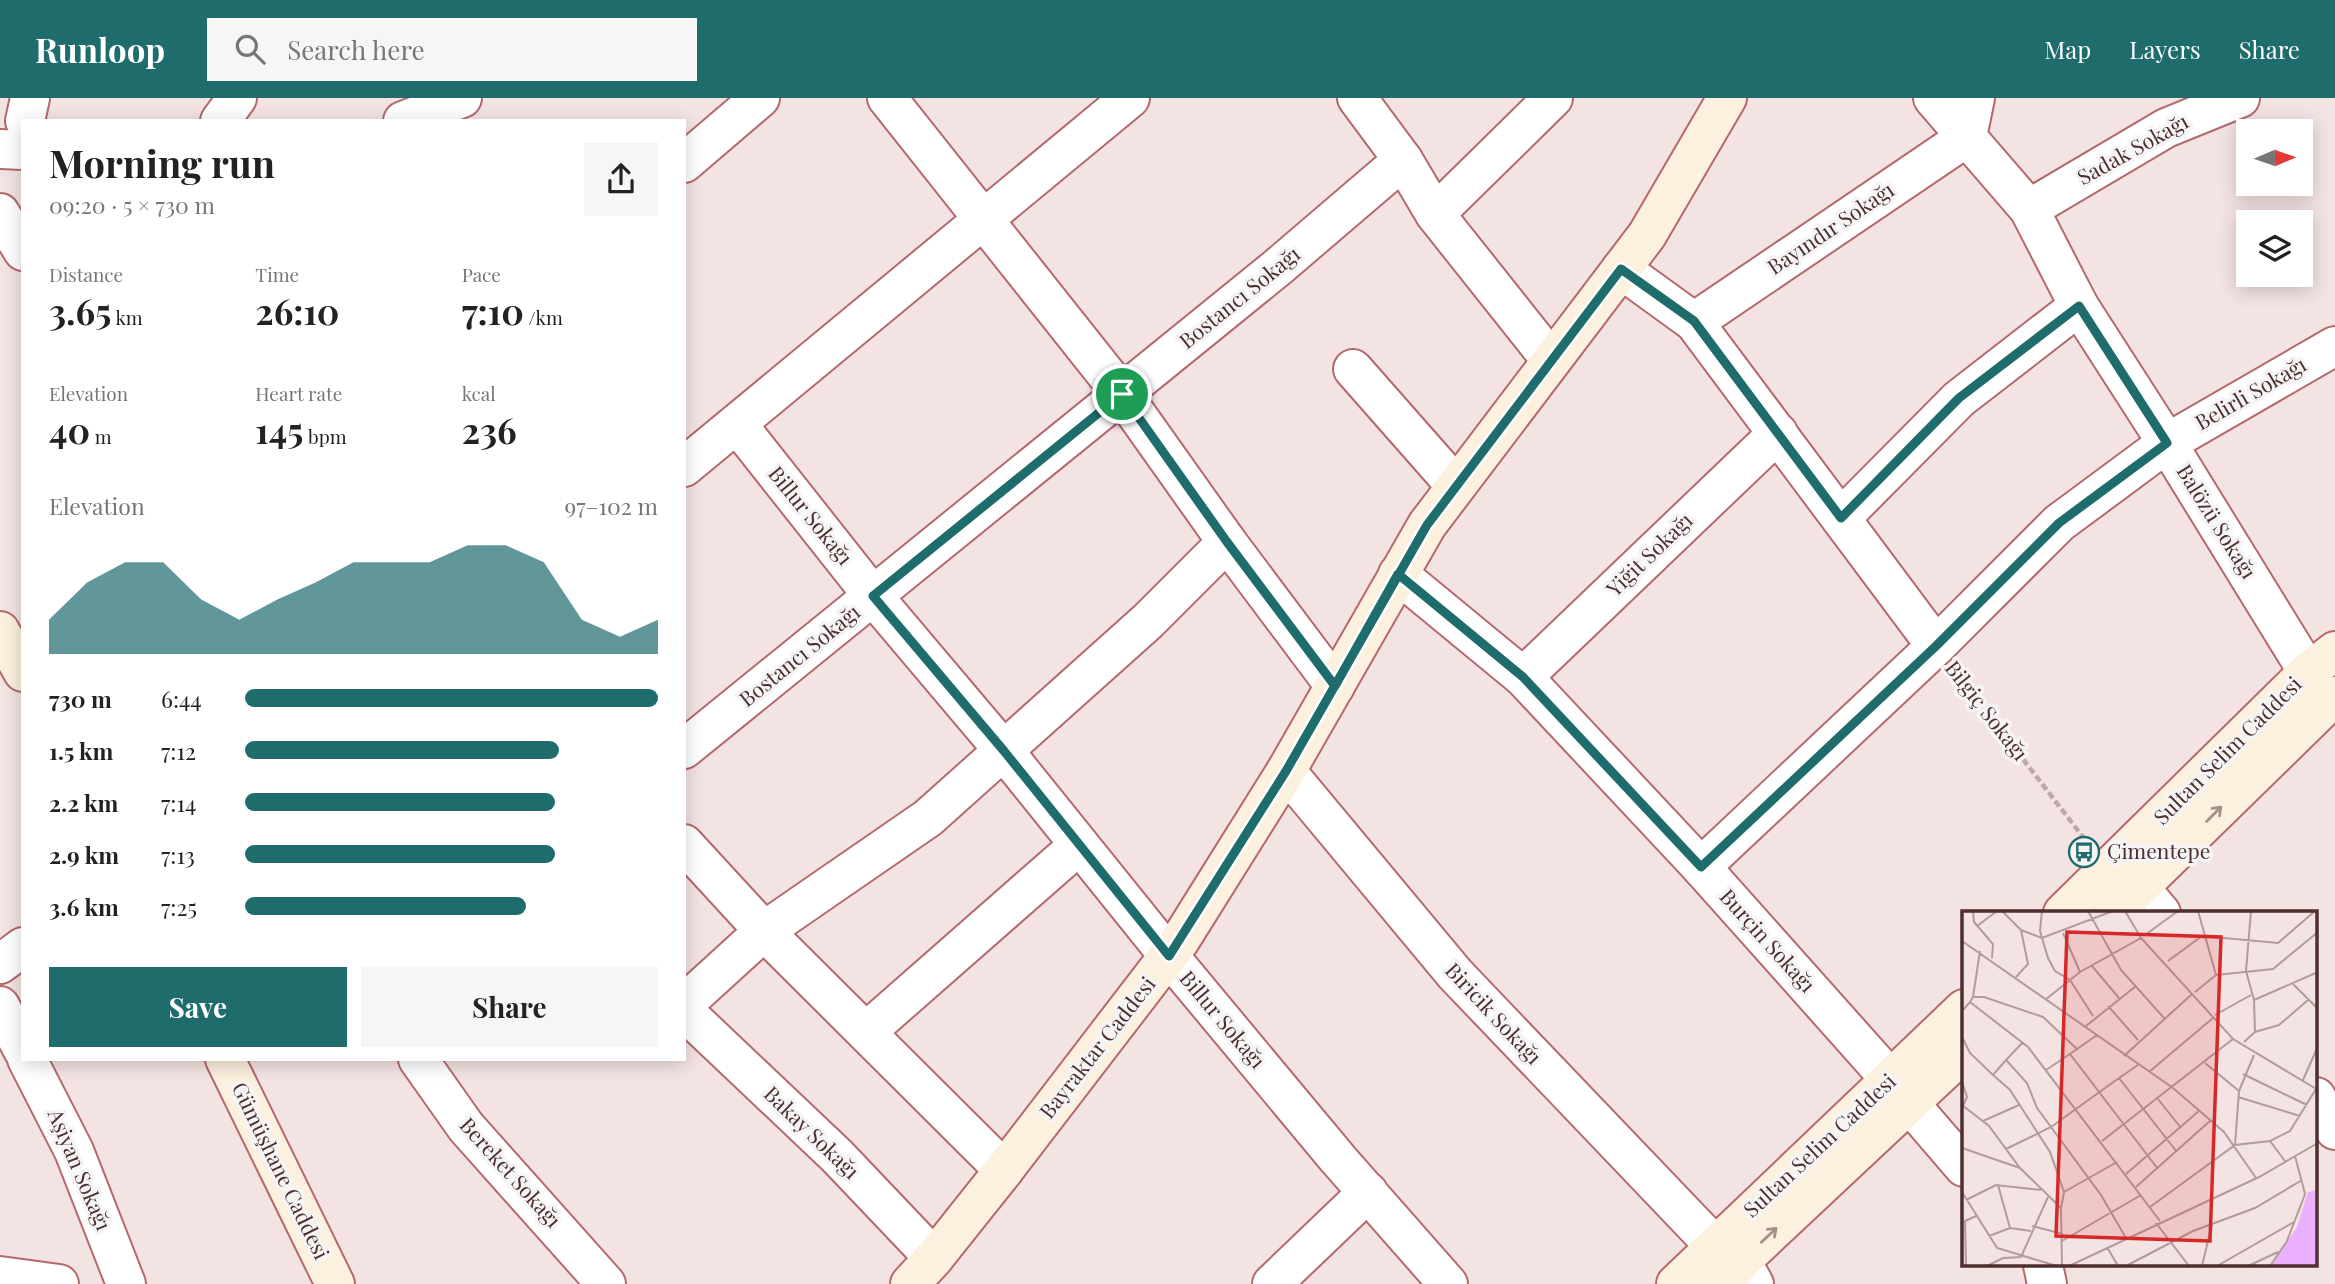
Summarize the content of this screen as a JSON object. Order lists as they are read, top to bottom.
{
  "streets": {
    "street": [
      "Sadak Sokağı",
      "Bayındır Sokağı",
      "Bostancı Sokağı",
      "Belirli Sokağı",
      "Billur Sokağı",
      "Balözü Sokağı",
      "Yiğit Sokağı",
      "Bilgiç Sokağı",
      "Sultan Selim Caddesi",
      "Burçin Sokağı",
      "Biricik Sokağı",
      "Bayraktar Caddesi",
      "Bakay Sokağı",
      "Aşiyan Sokağı",
      "Gümüşhane Caddesi",
      "Bereket Sokağı"
    ]
  },
  "crossings": [
    ["Sadak Sokağı", "Balözü Sokağı"],
    ["Bayındır Sokağı", "Balözü Sokağı"],
    ["Bayındır Sokağı", "Bilgiç Sokağı"],
    ["Bostancı Sokağı", "Billur Sokağı"],
    ["Belirli Sokağı", "Balözü Sokağı"],
    ["Belirli Sokağı", "Bilgiç Sokağı"],
    ["Belirli Sokağı", "Burçin Sokağı"],
    ["Billur Sokağı", "Bayraktar Caddesi"],
    ["Balözü Sokağı", "Sultan Selim Caddesi"],
    ["Yiğit Sokağı", "Bilgiç Sokağı"],
    ["Yiğit Sokağı", "Burçin Sokağı"],
    ["Bilgiç Sokağı", "Sultan Selim Caddesi"],
    ["Bilgiç Sokağı", "Bayraktar Caddesi"],
    ["Sultan Selim Caddesi", "Burçin Sokağı"],
    ["Sultan Selim Caddesi", "Biricik Sokağı"],
    ["Burçin Sokağı", "Bayraktar Caddesi"],
    ["Biricik Sokağı", "Bayraktar Caddesi"],
    ["Bayraktar Caddesi", "Bakay Sokağı"]
  ],
  "places": {
    "bus stop": ["Çimentepe"]
  },
  "north": "right",
  "page": {
    "header": "Runloop",
    "search": "Search here",
    "nav": ["Map", "Layers", "Share"],
    "heading": ["Morning run", "09:20 · 5 × 730 m"],
    "stats": [
      ["Distance", "3.65 km"],
      ["Time", "26:10"],
      ["Pace", "7:10 /km"],
      ["Elevation", "40 m"],
      ["Heart rate", "145 bpm"],
      ["kcal", "236"]
    ],
    "chart": ["Elevation", "97–102 m"],
    "list": [
      {
        "name": "730 m",
        "note": "6:44"
      },
      {
        "name": "1.5 km",
        "note": "7:12"
      },
      {
        "name": "2.2 km",
        "note": "7:14"
      },
      {
        "name": "2.9 km",
        "note": "7:13"
      },
      {
        "name": "3.6 km",
        "note": "7:25"
      }
    ],
    "buttons": ["Save", "Share"]
  }
}
